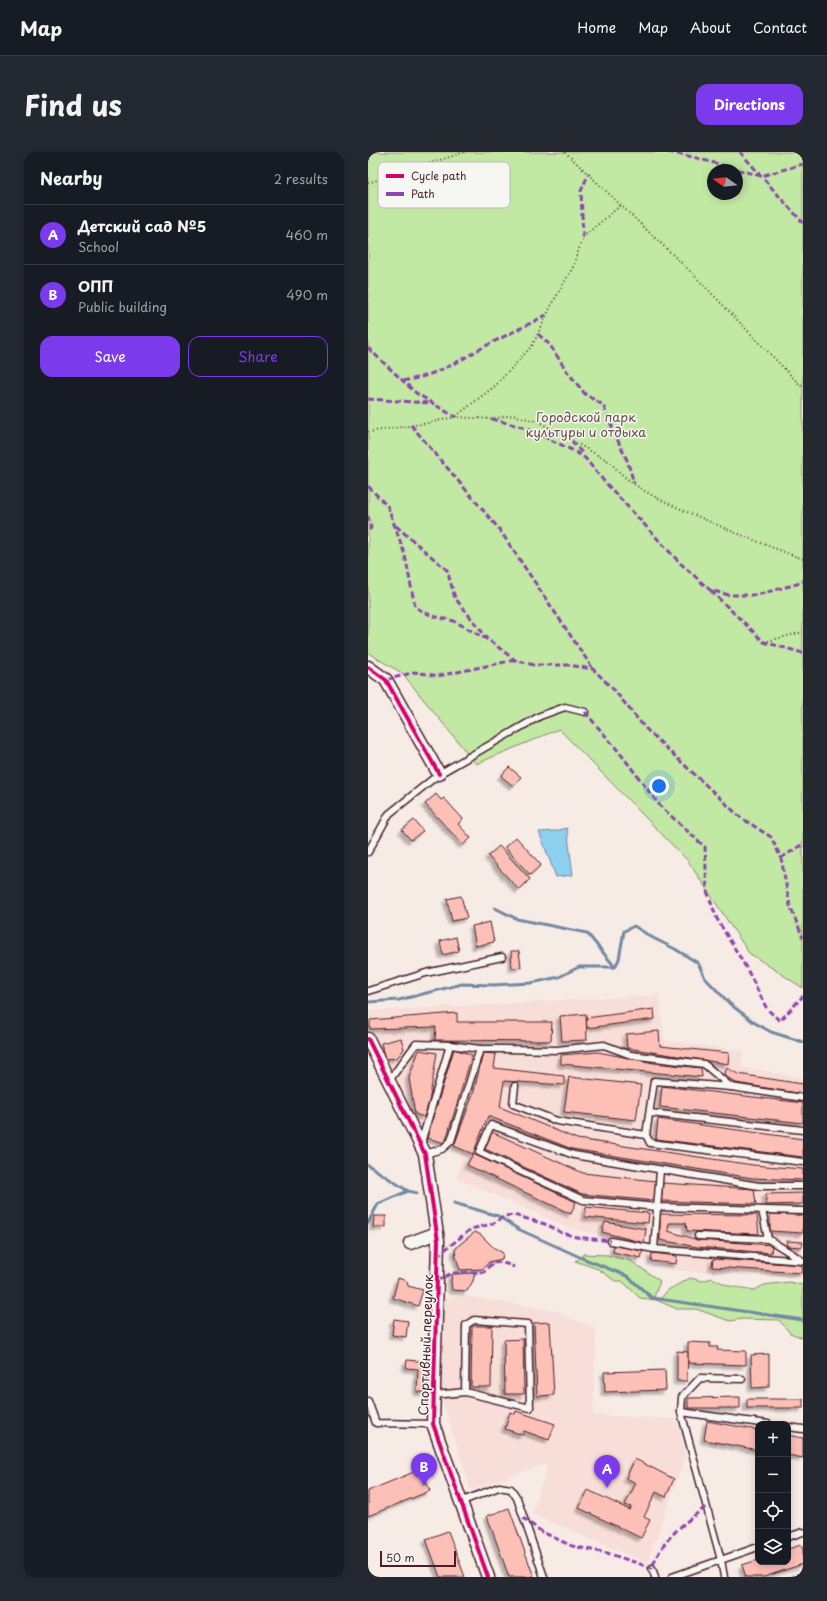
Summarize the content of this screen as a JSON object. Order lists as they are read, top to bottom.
{
  "streets": {
    "street": ["Спортивный переулок"]
  },
  "parks": ["Городской парк культуры и отдыха"],
  "legend": ["Cycle path", "Path"],
  "scale_bar": "50 m",
  "north": "left",
  "page": {
    "header": "Map",
    "nav": [
      "Home",
      "Map",
      "About",
      "Contact"
    ],
    "title": "Find us",
    "buttons": [
      "Directions",
      ["Save", "Share"]
    ],
    "heading": ["Nearby", "2 results"],
    "list": [
      {
        "mark": "A",
        "name": "Детский сад №5",
        "note": "School",
        "value": "460 m"
      },
      {
        "mark": "B",
        "name": "ОПП",
        "note": "Public building",
        "value": "490 m"
      }
    ],
    "map_buttons": ["+", "−"],
    "pins": ["B", "A"],
    "scale": "50 m"
  }
}
